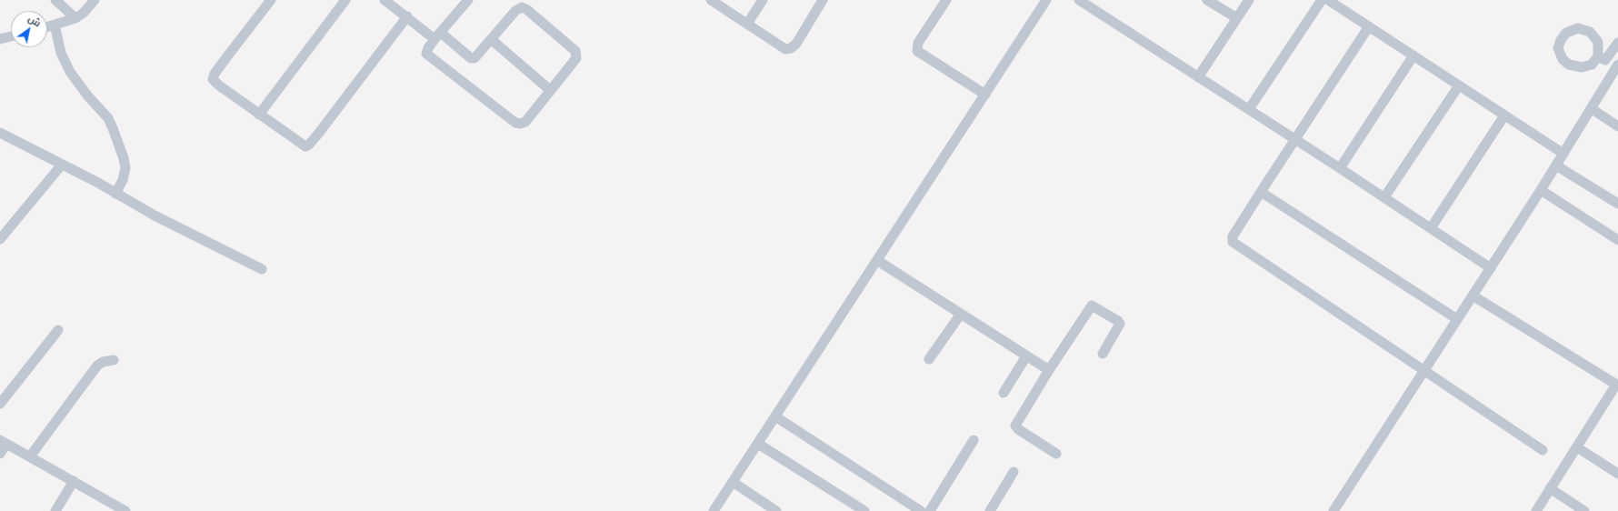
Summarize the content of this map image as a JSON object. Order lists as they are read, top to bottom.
{
  "north": "top right"
}
